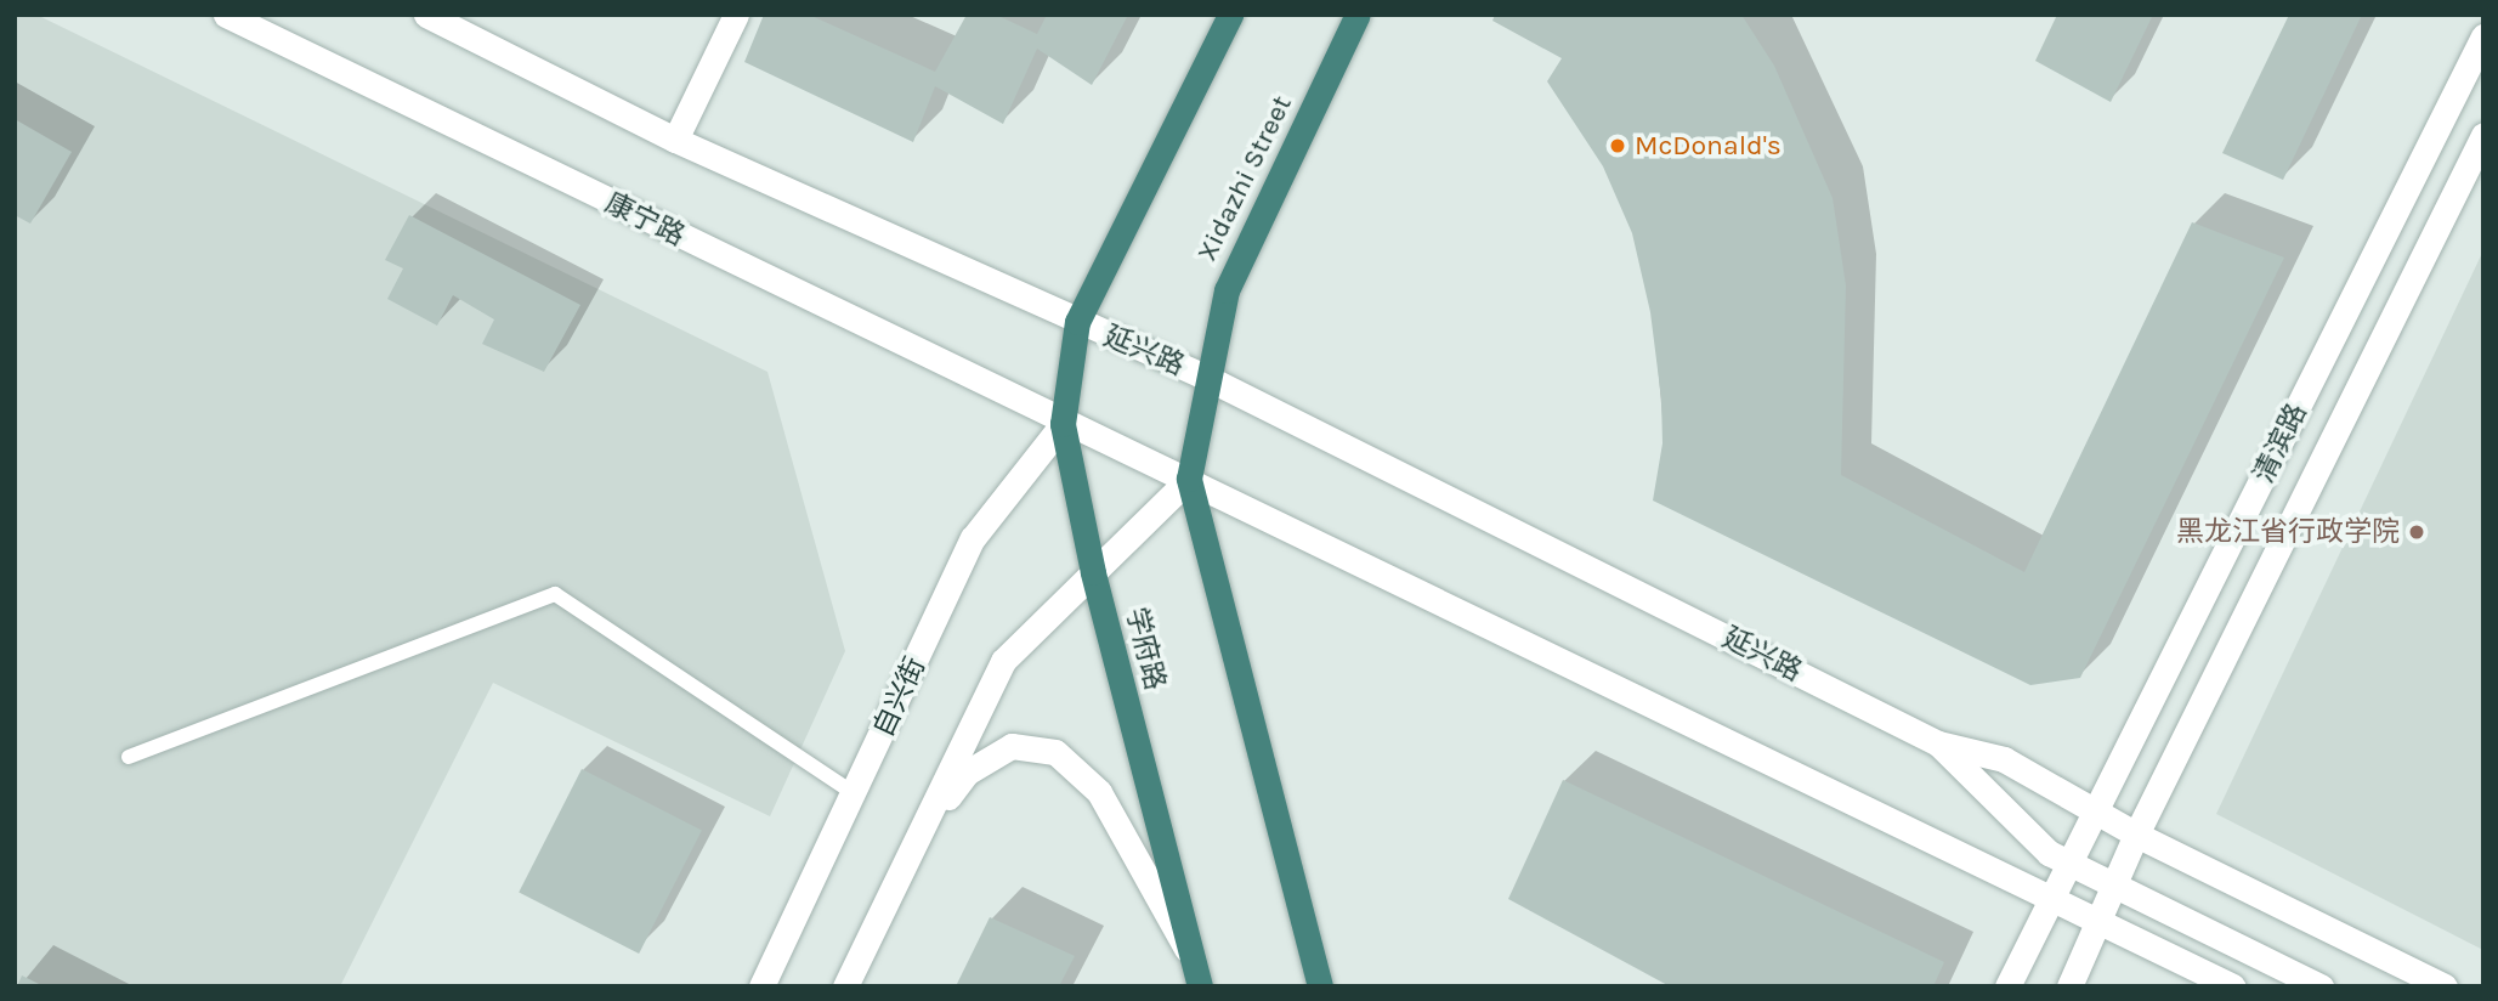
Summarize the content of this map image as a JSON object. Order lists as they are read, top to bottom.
{
  "streets": {
    "highway": ["Xidazhi Street", "学府路"],
    "main road": [
      "康宁路",
      "延兴路",
      "清滨路",
      "自兴街"
    ]
  },
  "crossings": [
    ["Xidazhi Street", "延兴路"],
    ["康宁路", "学府路"],
    ["康宁路", "自兴街"],
    ["延兴路", "清滨路"],
    ["延兴路", "学府路"],
    ["学府路", "自兴街"]
  ],
  "places": ["McDonald's", "黑龙江省行政学院"]
}
